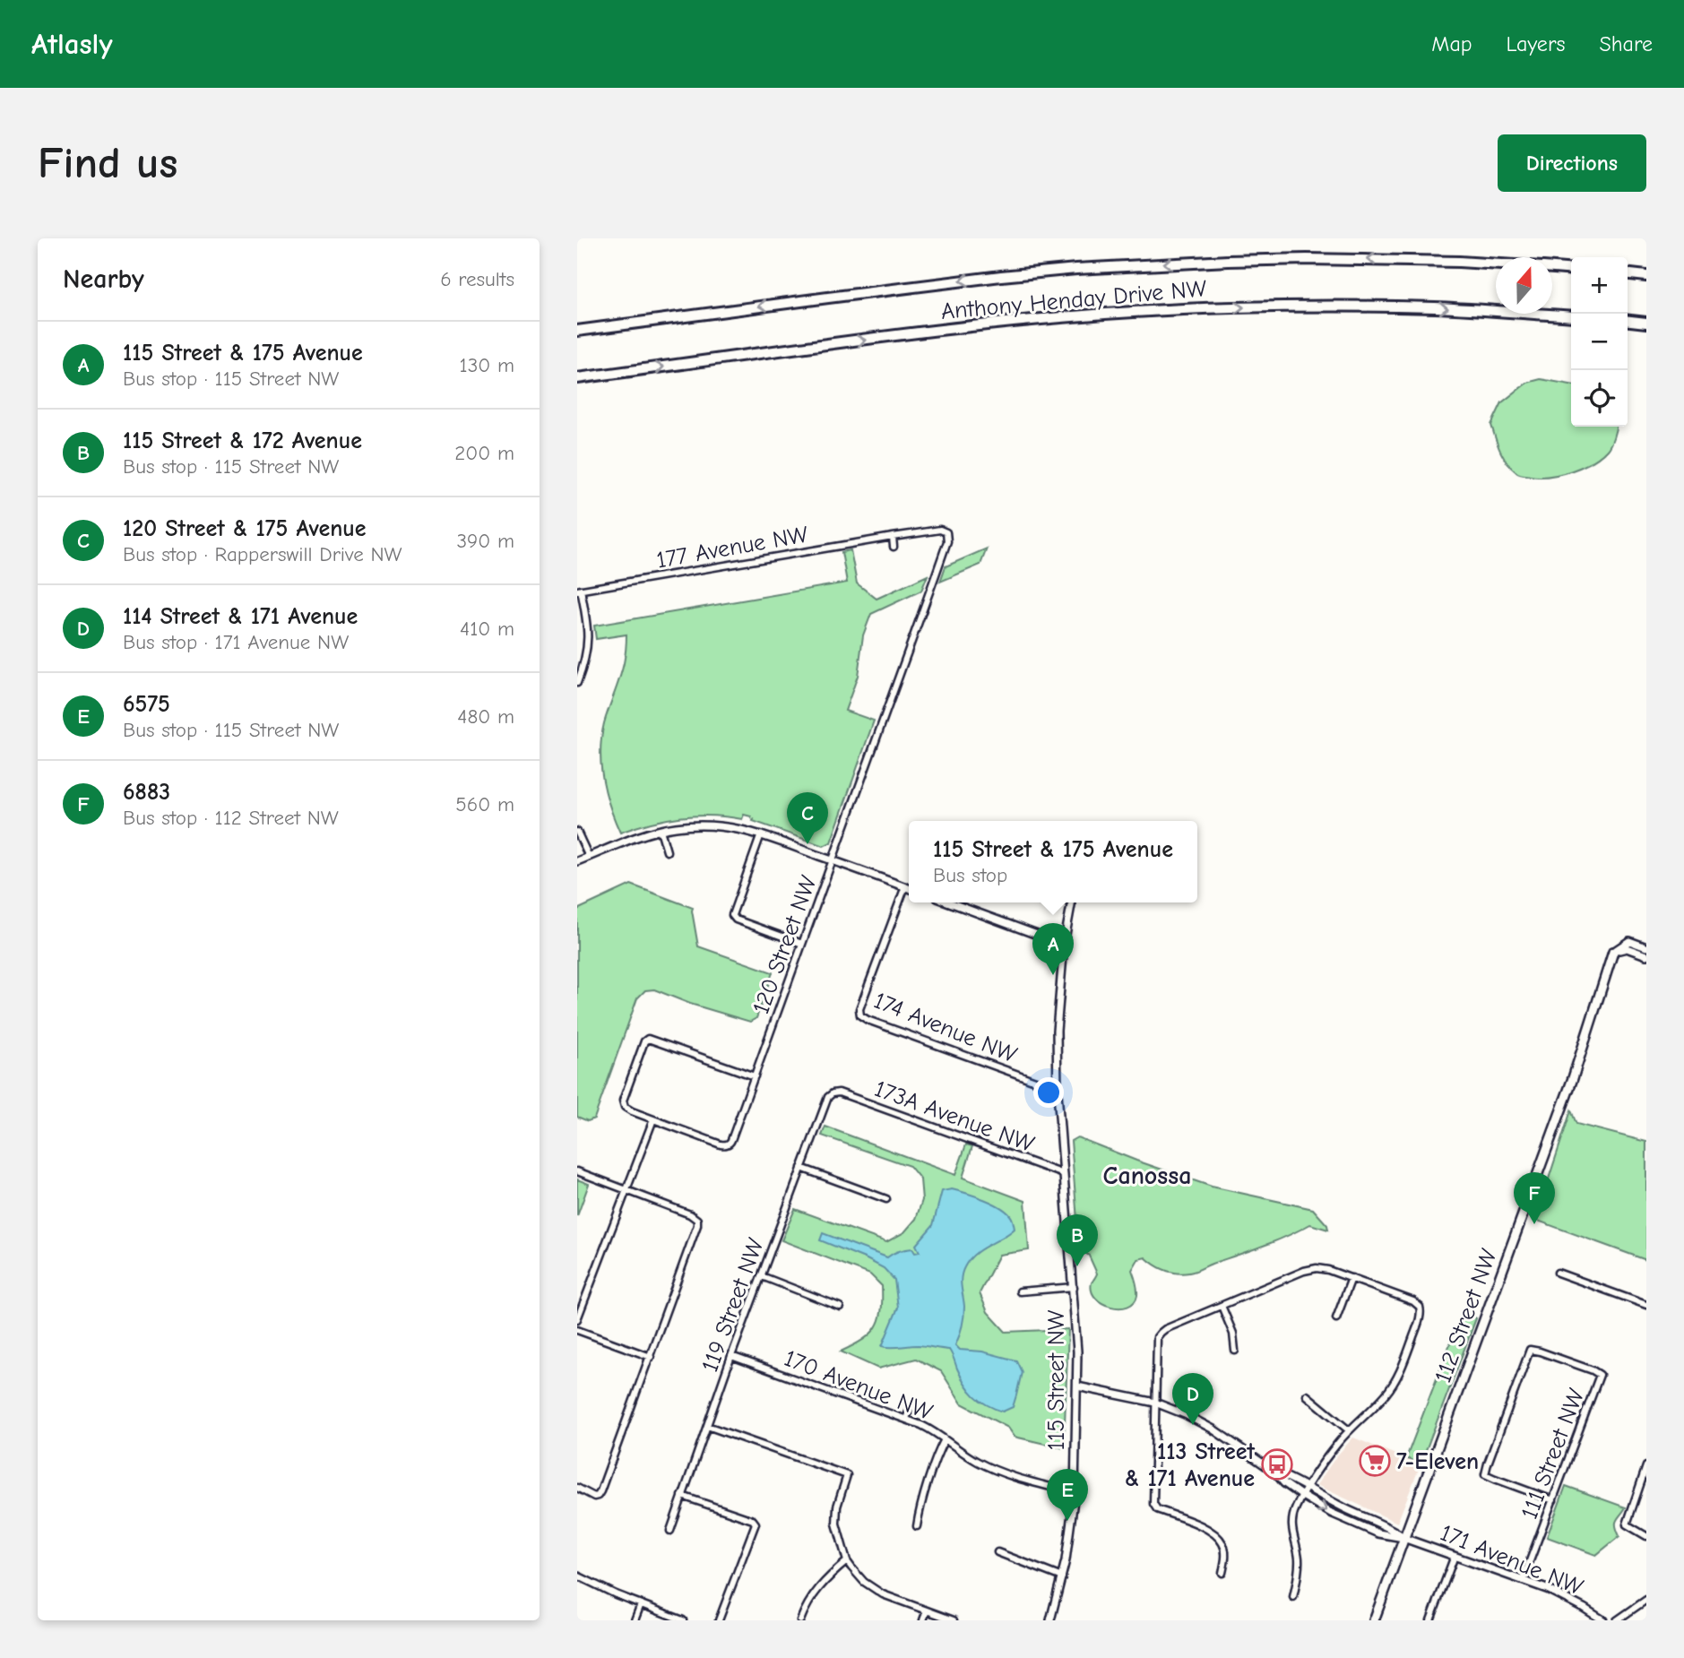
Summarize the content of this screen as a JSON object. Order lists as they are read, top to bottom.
{
  "streets": {
    "highway": ["Anthony Henday Drive NW"],
    "main road": ["112 Street NW"],
    "street": [
      "177 Avenue NW",
      "120 Street NW",
      "174 Avenue NW",
      "173A Avenue NW",
      "119 Street NW",
      "115 Street NW",
      "170 Avenue NW",
      "111 Street NW",
      "171 Avenue NW"
    ]
  },
  "crossings": [
    ["177 Avenue NW", "120 Street NW"],
    ["174 Avenue NW", "115 Street NW"],
    ["173A Avenue NW", "119 Street NW"],
    ["173A Avenue NW", "115 Street NW"],
    ["119 Street NW", "170 Avenue NW"],
    ["112 Street NW", "171 Avenue NW"],
    ["115 Street NW", "170 Avenue NW"],
    ["115 Street NW", "171 Avenue NW"],
    ["111 Street NW", "171 Avenue NW"]
  ],
  "districts": ["Canossa"],
  "places": {
    "supermarket": ["7-Eleven"],
    "bus stop": ["113 Street & 171 Avenue"]
  },
  "north": "top",
  "page": {
    "header": "Atlasly",
    "nav": ["Map", "Layers", "Share"],
    "buttons": "Directions",
    "title": "Find us",
    "heading": ["Nearby", "6 results"],
    "map_buttons": ["+", "−"],
    "list": [
      {
        "mark": "A",
        "name": "115 Street & 175 Avenue",
        "note": "Bus stop · 115 Street NW",
        "value": "130 m"
      },
      {
        "mark": "B",
        "name": "115 Street & 172 Avenue",
        "note": "Bus stop · 115 Street NW",
        "value": "200 m"
      },
      {
        "mark": "C",
        "name": "120 Street & 175 Avenue",
        "note": "Bus stop · Rapperswill Drive NW",
        "value": "390 m"
      },
      {
        "mark": "D",
        "name": "114 Street & 171 Avenue",
        "note": "Bus stop · 171 Avenue NW",
        "value": "410 m"
      },
      {
        "mark": "E",
        "name": "6575",
        "note": "Bus stop · 115 Street NW",
        "value": "480 m"
      },
      {
        "mark": "F",
        "name": "6883",
        "note": "Bus stop · 112 Street NW",
        "value": "560 m"
      }
    ],
    "pins": [
      "C",
      "A",
      "F",
      "B",
      "D",
      "E"
    ],
    "popup": ["115 Street & 175 Avenue", "Bus stop"]
  }
}
